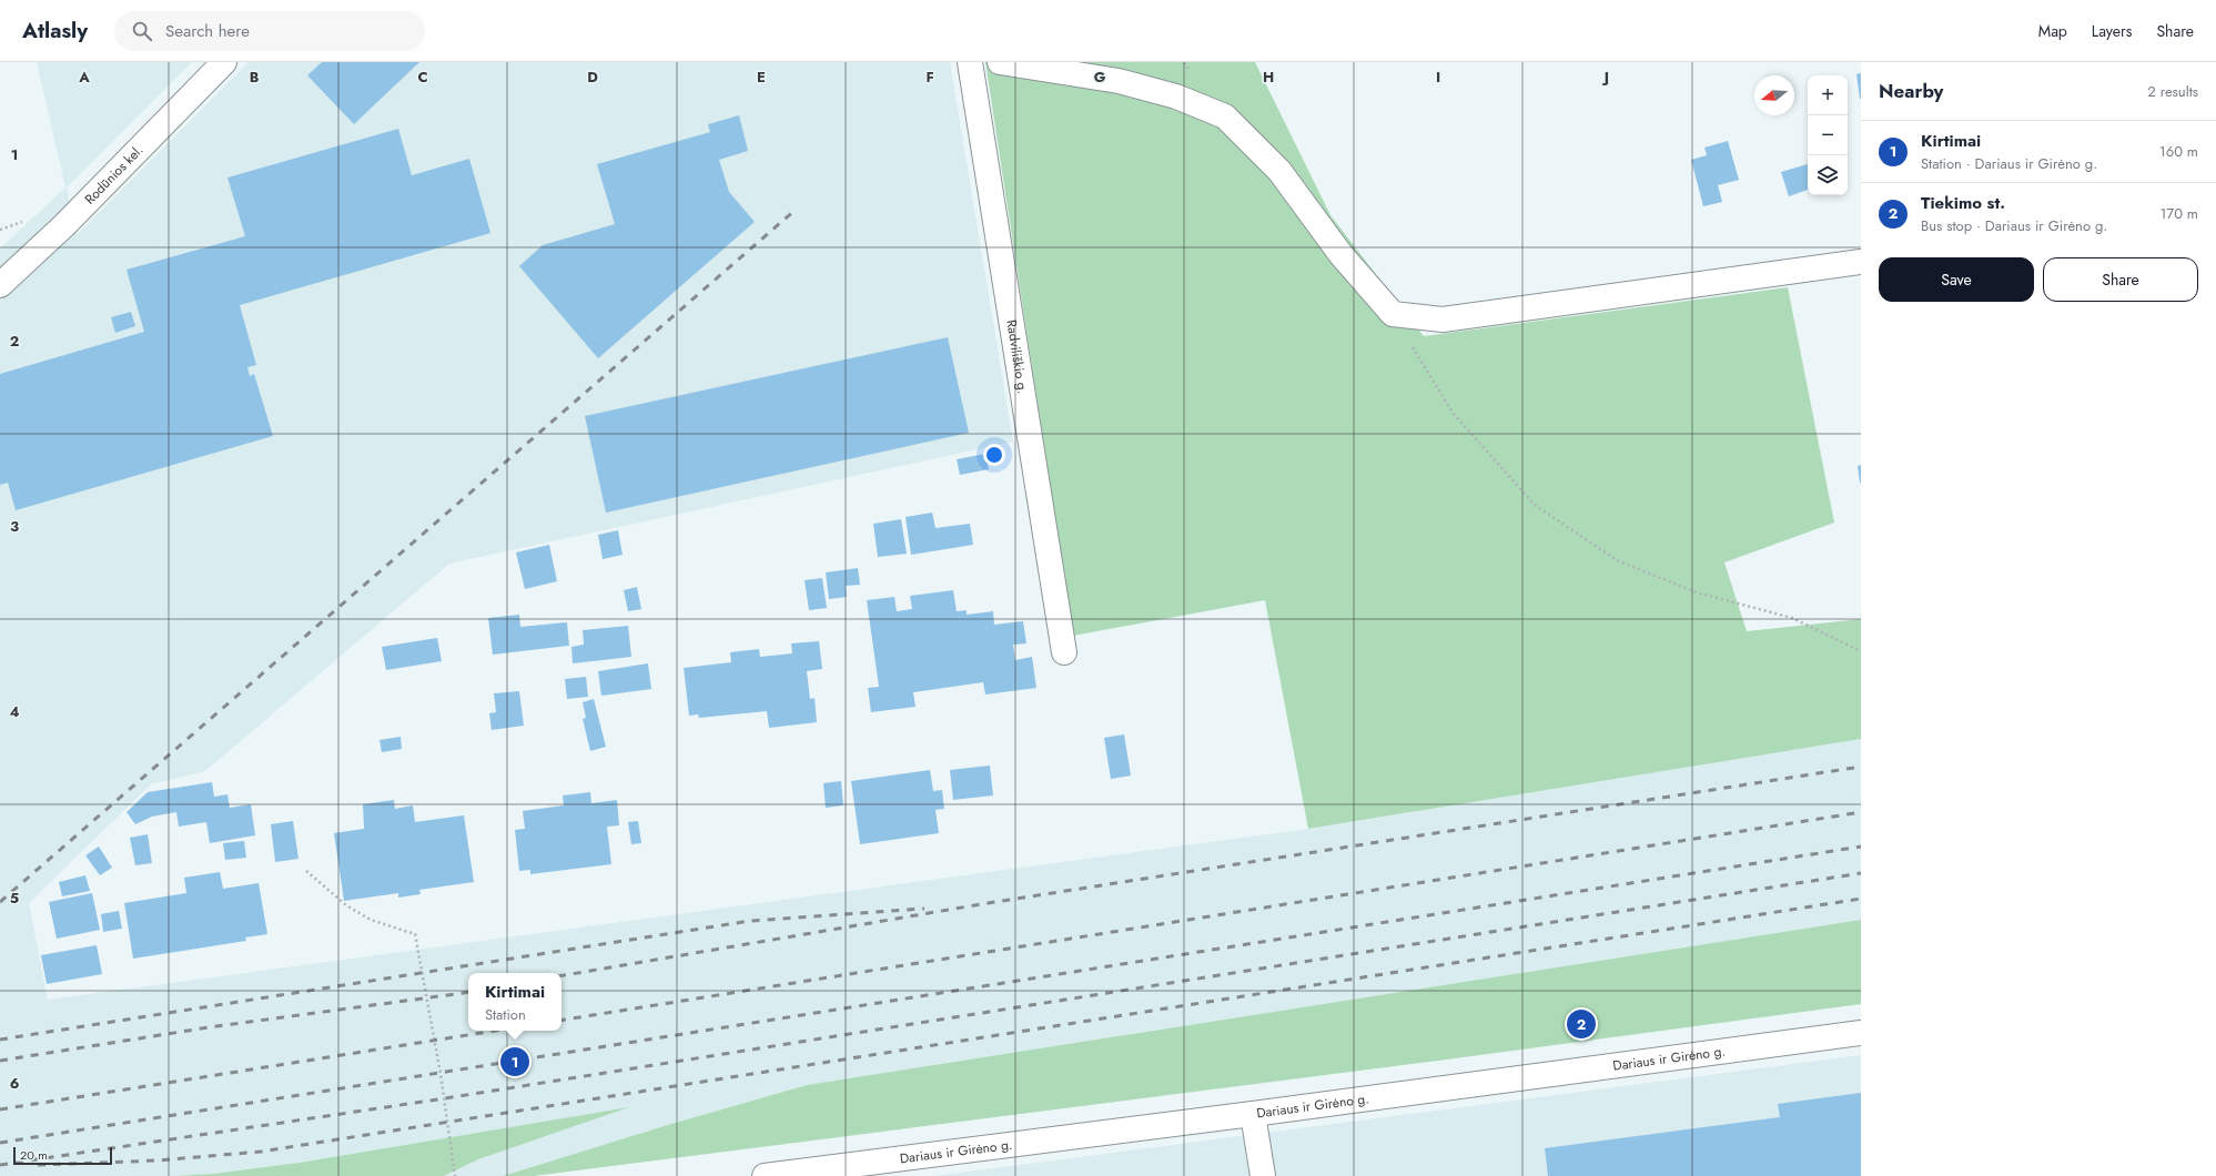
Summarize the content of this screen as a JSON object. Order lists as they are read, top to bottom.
{
  "streets": {
    "street": ["Rodūnios kel.", "Radviliškio g.", "Dariaus ir Girėno g."]
  },
  "scale_bar": "20 m",
  "north": "left",
  "page": {
    "header": "Atlasly",
    "search": "Search here",
    "nav": ["Map", "Layers", "Share"],
    "heading": ["Nearby", "2 results"],
    "map_buttons": ["+", "−"],
    "list": [
      {
        "mark": "1",
        "name": "Kirtimai",
        "note": "Station · Dariaus ir Girėno g.",
        "value": "160 m"
      },
      {
        "mark": "2",
        "name": "Tiekimo st.",
        "note": "Bus stop · Dariaus ir Girėno g.",
        "value": "170 m"
      }
    ],
    "buttons": ["Save", "Share"],
    "popup": ["Kirtimai", "Station"],
    "pins": ["2", "1"],
    "scale": "20 m"
  },
  "grid": {
    "columns": [
      "A",
      "B",
      "C",
      "D",
      "E",
      "F",
      "G",
      "H",
      "I",
      "J"
    ],
    "rows": [
      "1",
      "2",
      "3",
      "4",
      "5",
      "6"
    ]
  }
}
